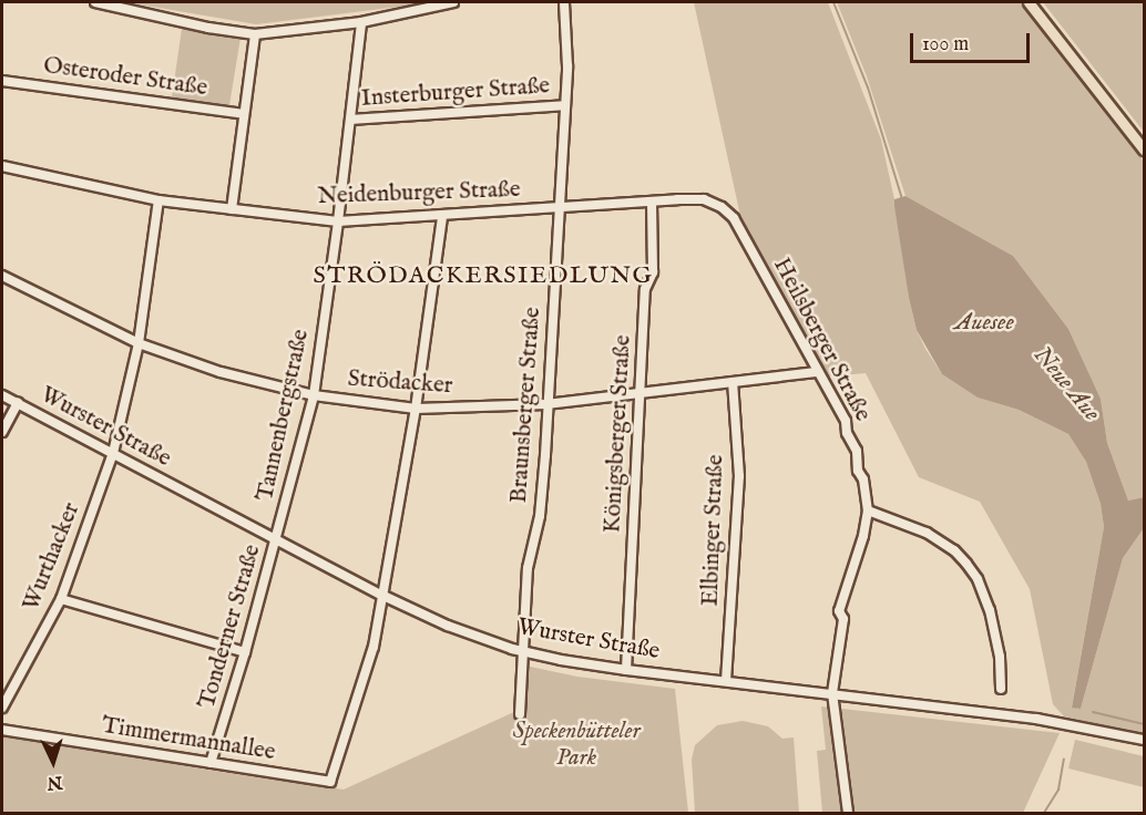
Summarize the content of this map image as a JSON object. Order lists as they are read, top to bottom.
{
  "streets": {
    "street": [
      "Osteroder Straße",
      "Insterburger Straße",
      "Neidenburger Straße",
      "Heilsberger Straße",
      "Strödacker",
      "Braunsberger Straße",
      "Tannenbergstraße",
      "Wurster Straße",
      "Königsberger Straße",
      "Elbinger Straße",
      "Wurthacker",
      "Tonderner Straße",
      "Timmermannallee"
    ]
  },
  "crossings": [
    ["Insterburger Straße", "Braunsberger Straße"],
    ["Insterburger Straße", "Tannenbergstraße"],
    ["Neidenburger Straße", "Heilsberger Straße"],
    ["Neidenburger Straße", "Braunsberger Straße"],
    ["Neidenburger Straße", "Tannenbergstraße"],
    ["Neidenburger Straße", "Königsberger Straße"],
    ["Neidenburger Straße", "Wurthacker"],
    ["Heilsberger Straße", "Strödacker"],
    ["Heilsberger Straße", "Wurster Straße"],
    ["Strödacker", "Braunsberger Straße"],
    ["Strödacker", "Tannenbergstraße"],
    ["Strödacker", "Königsberger Straße"],
    ["Strödacker", "Elbinger Straße"],
    ["Strödacker", "Wurthacker"],
    ["Braunsberger Straße", "Wurster Straße"],
    ["Tannenbergstraße", "Wurster Straße"],
    ["Tannenbergstraße", "Tonderner Straße"],
    ["Wurster Straße", "Königsberger Straße"],
    ["Wurster Straße", "Elbinger Straße"],
    ["Wurster Straße", "Wurthacker"],
    ["Wurster Straße", "Tonderner Straße"],
    ["Wurster Straße", "Timmermannallee"],
    ["Tonderner Straße", "Timmermannallee"]
  ],
  "districts": ["STRÖDACKERSIEDLUNG"],
  "water": ["Auesee", "Neue Aue"],
  "parks": ["Speckenbütteler Park"],
  "scale_bar": "100 m",
  "north": "bottom"
}
